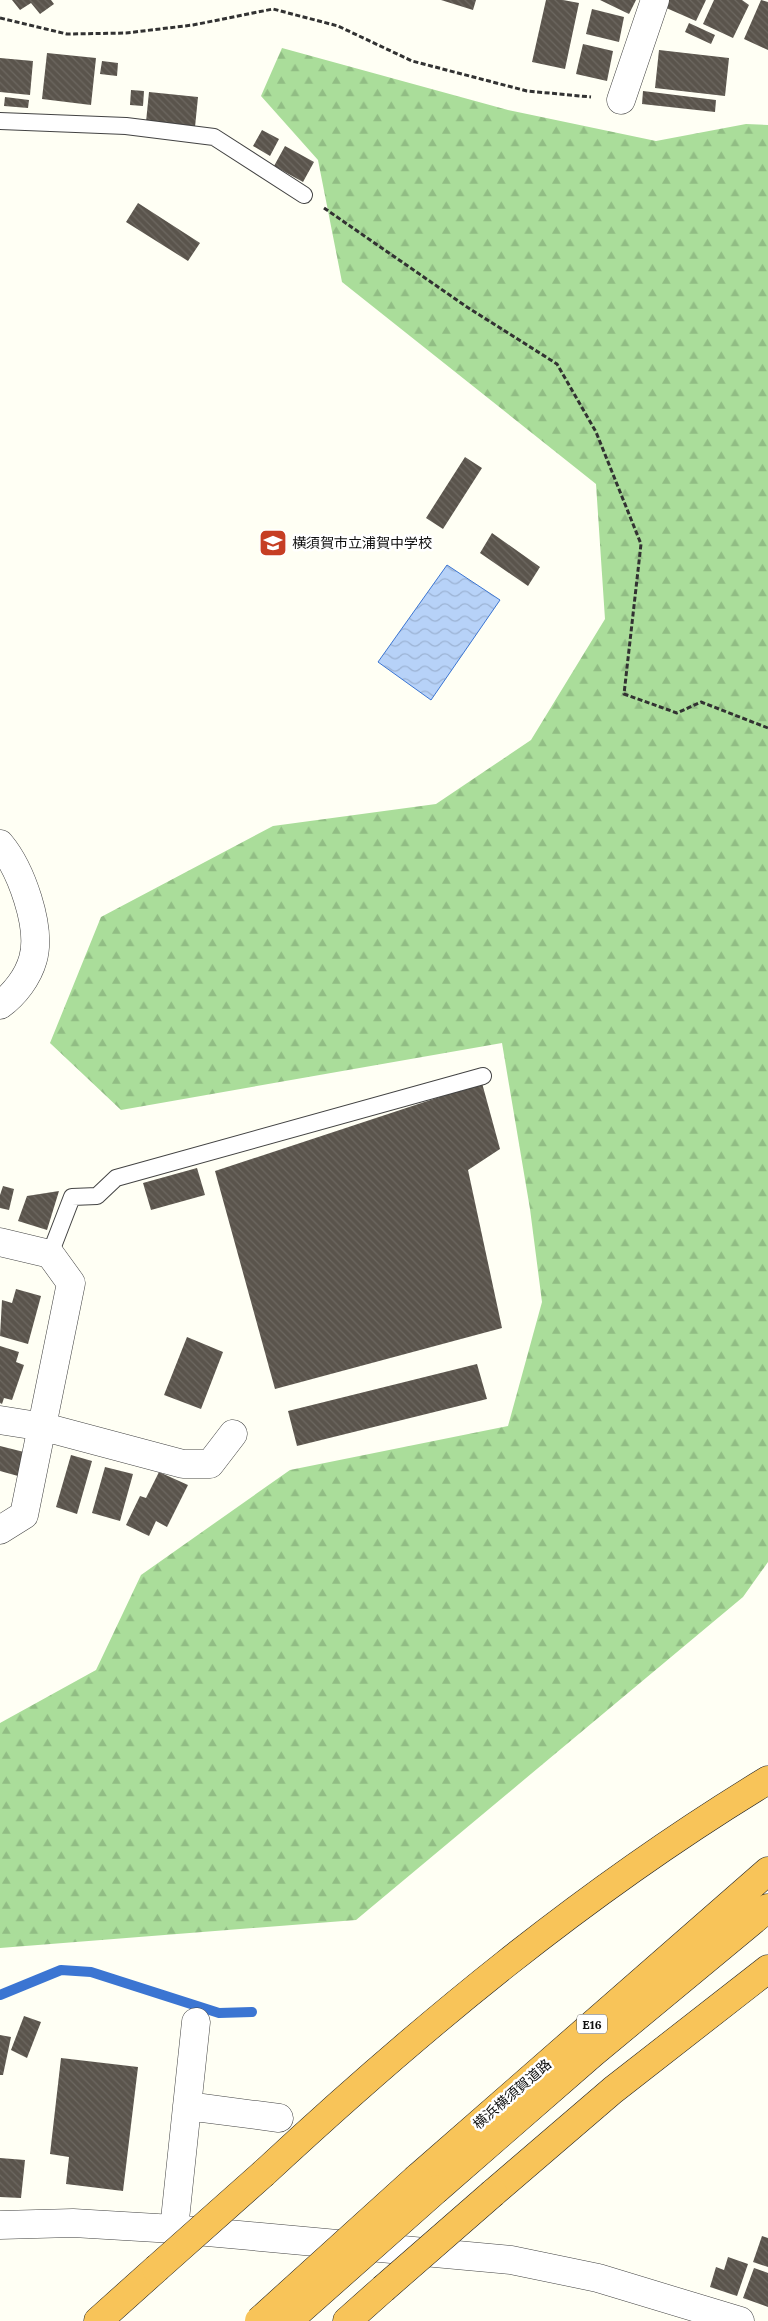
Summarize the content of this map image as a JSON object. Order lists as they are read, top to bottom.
{
  "streets": {
    "highway": ["E16", "横浜横須賀道路"]
  },
  "places": {
    "school or university": ["横須賀市立浦賀中学校"]
  }
}
